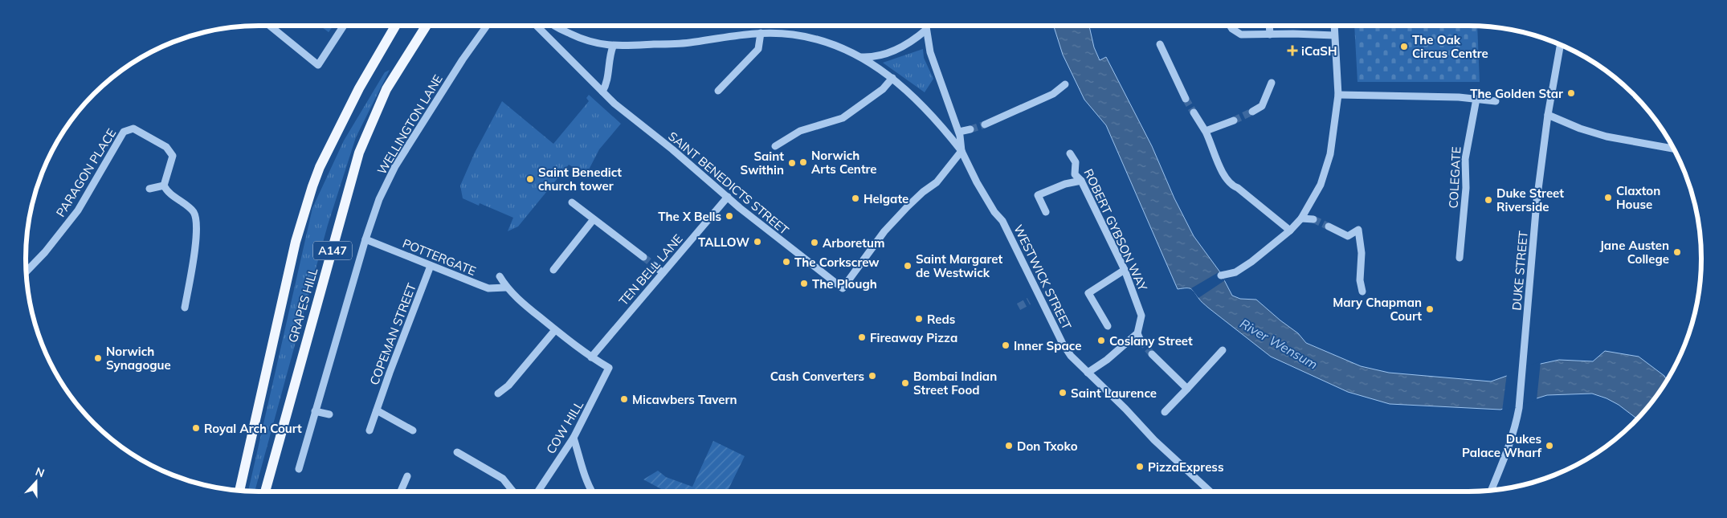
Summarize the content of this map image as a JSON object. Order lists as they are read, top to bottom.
{
  "streets": {
    "main road": ["A147", "GRAPES HILL"],
    "street": [
      "WELLINGTON LANE",
      "PARAGON PLACE",
      "COLEGATE",
      "SAINT BENEDICTS STREET",
      "ROBERT GYBSON WAY",
      "POTTERGATE",
      "TEN BELL LANE",
      "DUKE STREET",
      "WESTWICK STREET",
      "COPEMAN STREET",
      "COW HILL"
    ]
  },
  "crossings": [
    ["WELLINGTON LANE", "POTTERGATE"],
    ["SAINT BENEDICTS STREET", "TEN BELL LANE"],
    ["SAINT BENEDICTS STREET", "WESTWICK STREET"],
    ["POTTERGATE", "COPEMAN STREET"],
    ["TEN BELL LANE", "COW HILL"]
  ],
  "water": ["River Wensum"],
  "places": {
    "other": [
      "The Oak Circus Centre",
      "The Golden Star",
      "Norwich Arts Centre",
      "Saint Swithin",
      "Saint Benedict church tower",
      "Claxton House",
      "Helgate",
      "Duke Street Riverside",
      "The X Bells",
      "TALLOW",
      "Arboretum",
      "Jane Austen College",
      "The Corkscrew",
      "Saint Margaret de Westwick",
      "The Plough",
      "Mary Chapman Court",
      "Reds",
      "Fireaway Pizza",
      "Coslany Street",
      "Inner Space",
      "Norwich Synagogue",
      "Cash Converters",
      "Bombai Indian Street Food",
      "Saint Laurence",
      "Micawbers Tavern",
      "Royal Arch Court",
      "Don Txoko",
      "Dukes Palace Wharf",
      "PizzaExpress"
    ],
    "health": ["iCaSH"]
  },
  "north": "top"
}
